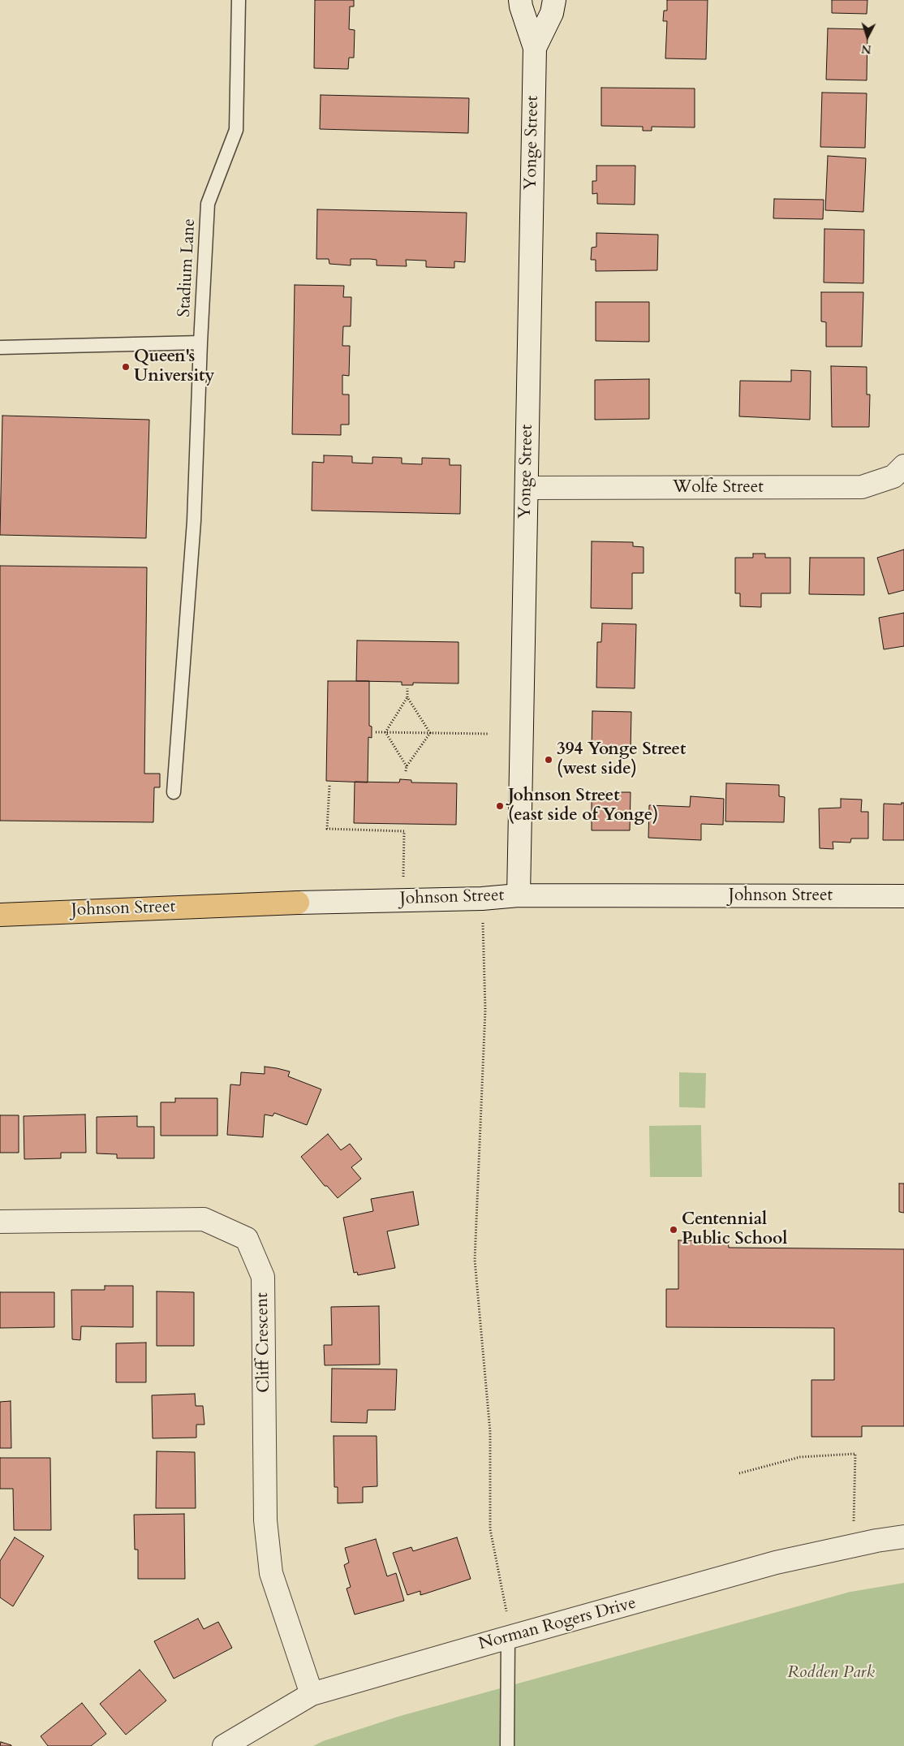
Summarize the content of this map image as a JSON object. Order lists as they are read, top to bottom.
{
  "streets": {
    "main road": ["Johnson Street"],
    "street": [
      "Yonge Street",
      "Wolfe Street",
      "Cliff Crescent",
      "Norman Rogers Drive"
    ],
    "lane": ["Stadium Lane"]
  },
  "crossings": [
    ["Yonge Street", "Wolfe Street"],
    ["Yonge Street", "Johnson Street"],
    ["Cliff Crescent", "Norman Rogers Drive"]
  ],
  "parks": ["Rodden Park"],
  "places": [
    "Queen's University",
    "394 Yonge Street (west side)",
    "Johnson Street (east side of Yonge)",
    "Centennial Public School"
  ],
  "north": "bottom"
}
